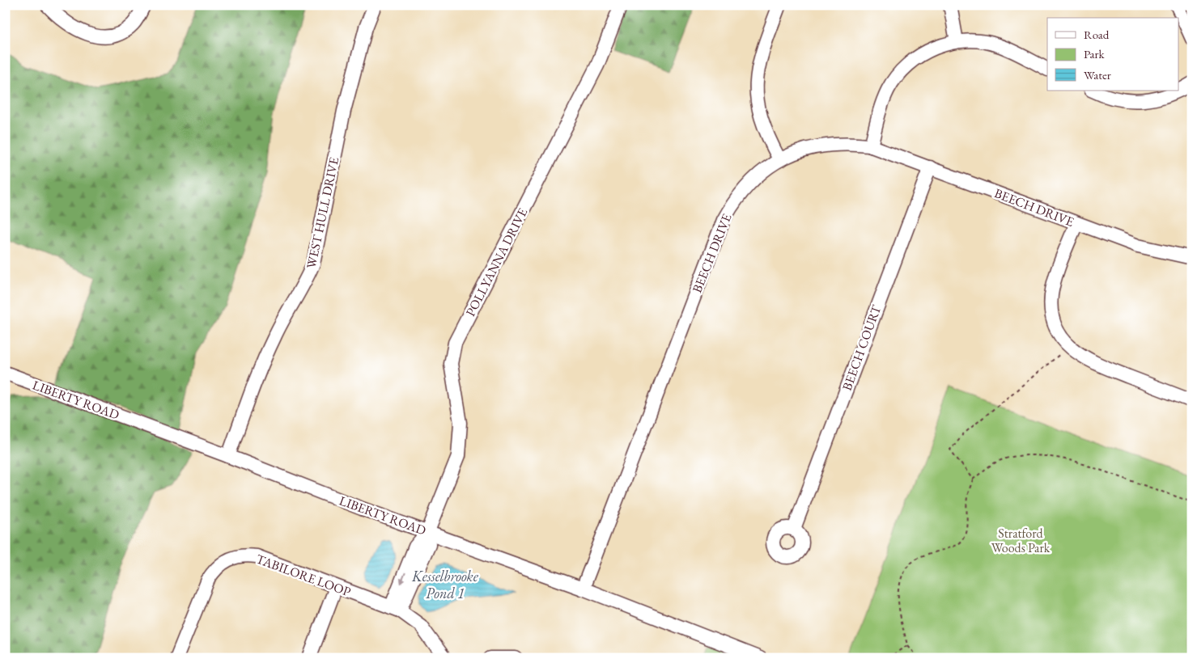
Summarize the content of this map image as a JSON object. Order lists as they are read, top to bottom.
{
  "streets": {
    "street": [
      "BEECH DRIVE",
      "WEST HULL DRIVE",
      "POLLYANNA DRIVE",
      "BEECH COURT",
      "LIBERTY ROAD",
      "TABILORE LOOP"
    ]
  },
  "crossings": [
    ["BEECH DRIVE", "BEECH COURT"],
    ["BEECH DRIVE", "LIBERTY ROAD"],
    ["WEST HULL DRIVE", "LIBERTY ROAD"],
    ["POLLYANNA DRIVE", "LIBERTY ROAD"],
    ["POLLYANNA DRIVE", "TABILORE LOOP"]
  ],
  "water": ["Kesselbrooke Pond 1"],
  "parks": ["Stratford Woods Park"],
  "legend": ["Road", "Park", "Water"]
}
